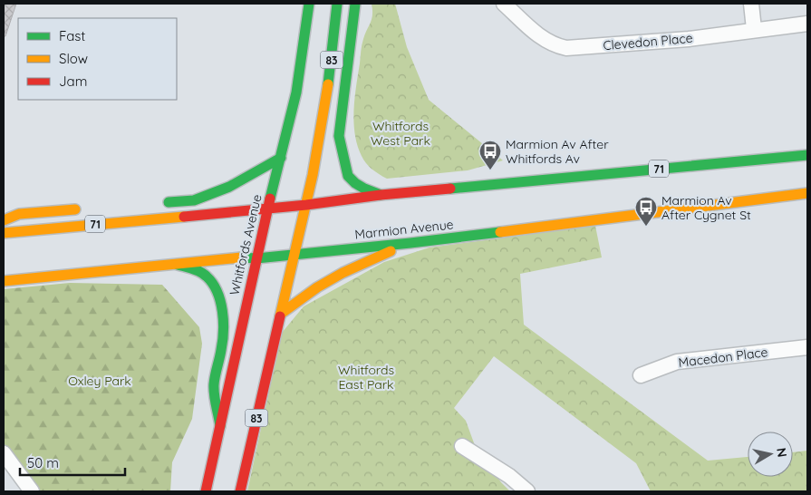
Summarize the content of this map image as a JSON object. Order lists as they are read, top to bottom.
{
  "streets": {
    "main road": [
      "83",
      "71",
      "Marmion Avenue",
      "Whitfords Avenue"
    ],
    "street": ["Clevedon Place", "Macedon Place"]
  },
  "crossings": [
    ["83", "71"],
    ["83", "Marmion Avenue"],
    ["71", "Whitfords Avenue"],
    ["Marmion Avenue", "Whitfords Avenue"]
  ],
  "parks": ["Whitfords West Park", "Whitfords East Park", "Oxley Park"],
  "places": {
    "bus stop": ["Marmion Av After Whitfords Av", "Marmion Av After Cygnet St"]
  },
  "legend": ["Fast", "Slow", "Jam"],
  "scale_bar": "50 m",
  "north": "right"
}
